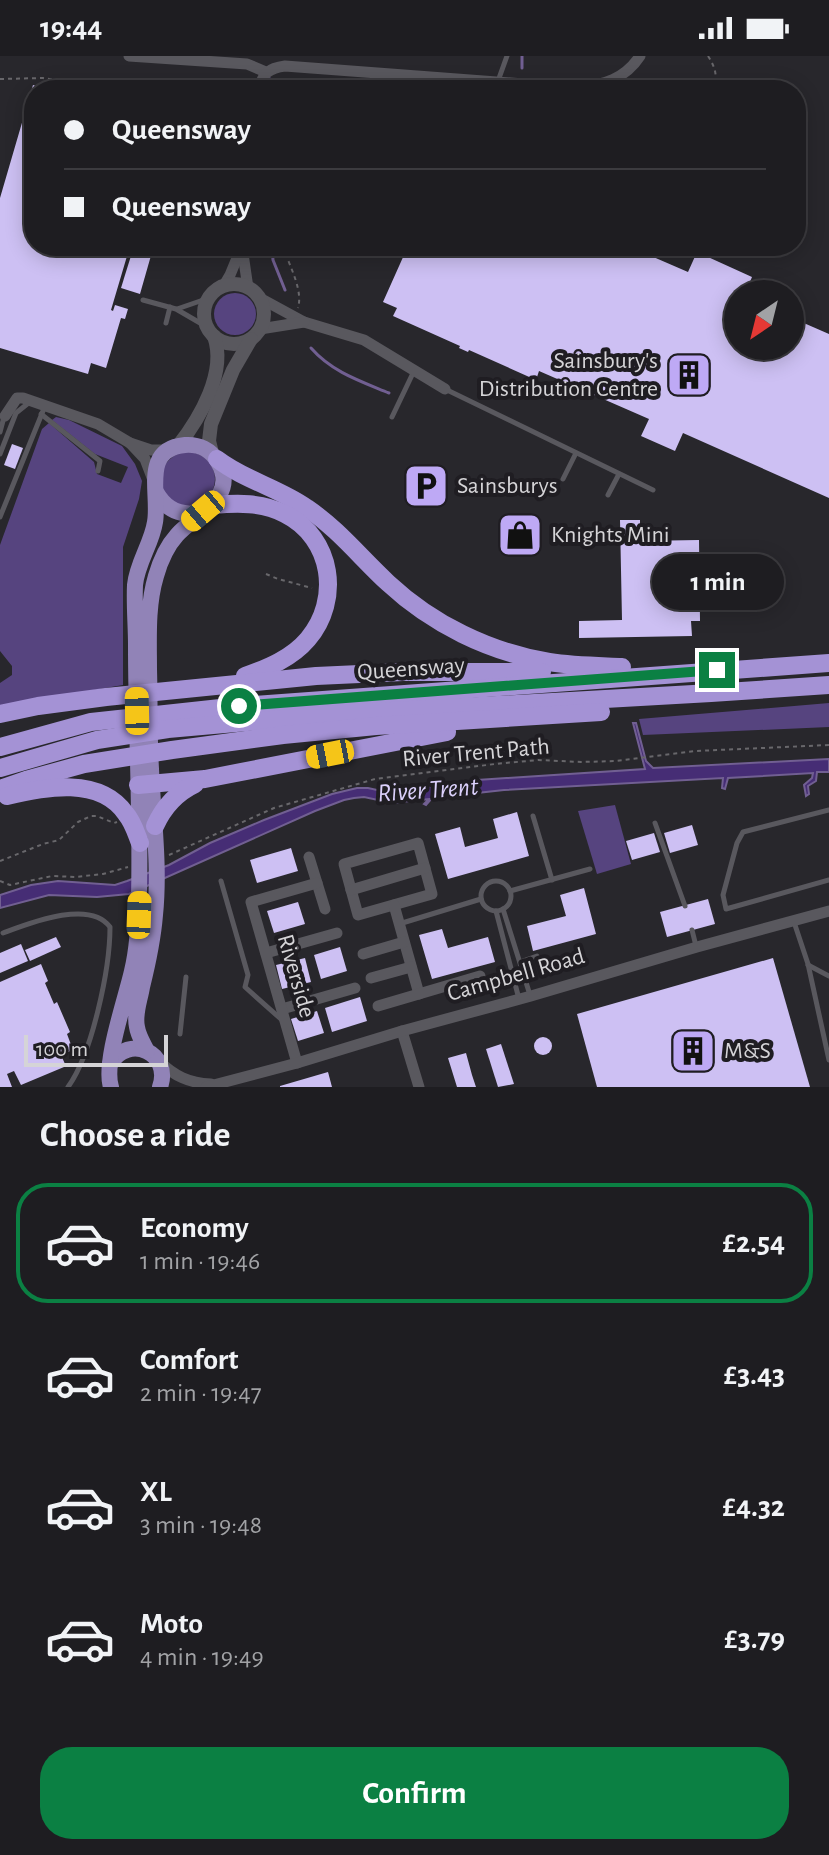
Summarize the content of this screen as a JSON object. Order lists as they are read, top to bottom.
{
  "streets": {
    "highway": ["Queensway"],
    "street": ["Campbell Road", "Riverside"],
    "path": ["River Trent Path"]
  },
  "crossings": [
    ["Campbell Road", "Riverside"]
  ],
  "water": ["River Trent"],
  "places": {
    "building": ["Sainsbury's Distribution Centre", "M&S"],
    "parking": ["Sainsburys"],
    "shop": ["Knights Mini"]
  },
  "scale_bar": "100 m",
  "north": "bottom left",
  "page": {
    "status": "19:44",
    "banner": ["Queensway", "Queensway"],
    "bubble": "1 min",
    "scale": "100 m",
    "heading": "Choose a ride",
    "list": [
      {
        "name": "Economy",
        "note": "1 min · 19:46",
        "value": "£2.54"
      },
      {
        "name": "Comfort",
        "note": "2 min · 19:47",
        "value": "£3.43"
      },
      {
        "name": "XL",
        "note": "3 min · 19:48",
        "value": "£4.32"
      },
      {
        "name": "Moto",
        "note": "4 min · 19:49",
        "value": "£3.79"
      }
    ],
    "buttons": "Confirm"
  }
}
